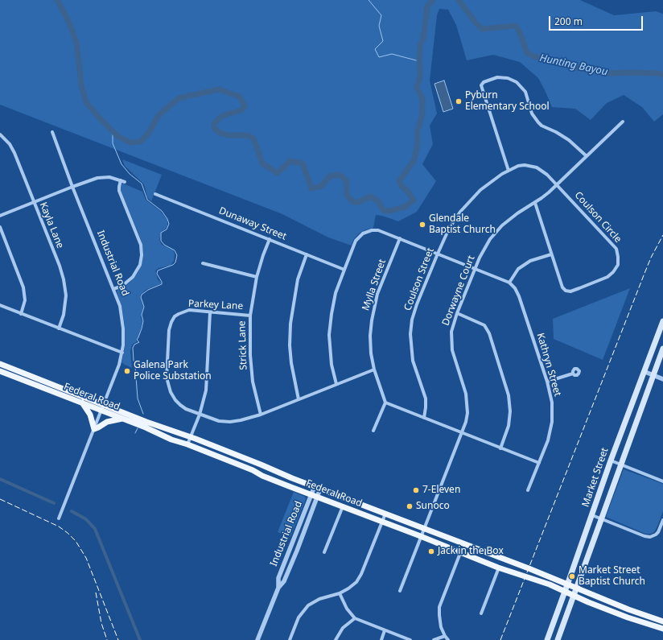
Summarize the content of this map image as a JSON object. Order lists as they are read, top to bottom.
{
  "streets": {
    "main road": ["Federal Road", "Market Street"],
    "street": [
      "Coulson Circle",
      "Dunaway Street",
      "Kayla Lane",
      "Industrial Road",
      "Coulson Street",
      "Mylla Street",
      "Dorwayne Court",
      "Parkey Lane",
      "Strick Lane",
      "Kathryn Street"
    ]
  },
  "crossings": [
    ["Coulson Circle", "Coulson Street"],
    ["Coulson Circle", "Dorwayne Court"],
    ["Dunaway Street", "Strick Lane"],
    ["Industrial Road", "Federal Road"],
    ["Coulson Street", "Dorwayne Court"],
    ["Mylla Street", "Parkey Lane"],
    ["Dorwayne Court", "Federal Road"],
    ["Parkey Lane", "Strick Lane"],
    ["Federal Road", "Market Street"]
  ],
  "water": ["Hunting Bayou"],
  "places": [
    "Pyburn Elementary School",
    "Glendale Baptist Church",
    "Galena Park Police Substation",
    "7-Eleven",
    "Sunoco",
    "Jack in the Box",
    "Market Street Baptist Church"
  ],
  "scale_bar": "200 m"
}
